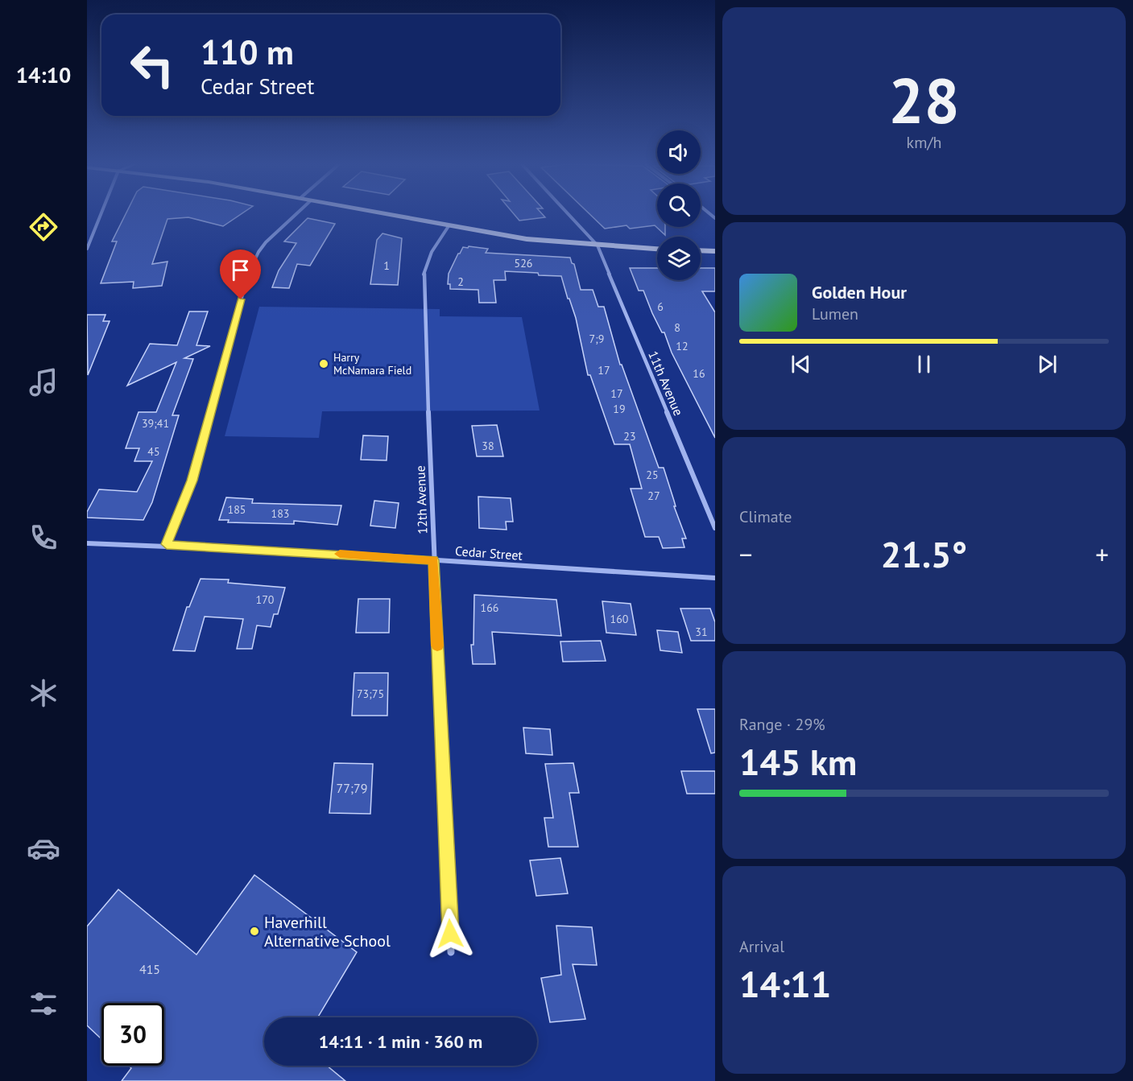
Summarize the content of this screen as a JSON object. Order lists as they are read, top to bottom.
{
  "streets": {
    "street": ["11th Avenue", "12th Avenue", "Cedar Street"]
  },
  "crossings": [
    ["12th Avenue", "Cedar Street"]
  ],
  "places": ["Harry McNamara Field", "Haverhill Alternative School"],
  "house_numbers": [
    "526",
    "1",
    "2",
    "6",
    "8",
    "7;9",
    "12",
    "17",
    "16",
    "17",
    "19",
    "39;41",
    "23",
    "38",
    "45",
    "25",
    "27",
    "185",
    "183",
    "170",
    "166",
    "160",
    "31",
    "73;75",
    "77;79",
    "415"
  ],
  "page": {
    "tabs": "14:10",
    "tile": [
      ["28", "km/h"],
      "Climate",
      ["Range · 29%", "145 km"],
      ["Arrival", "14:11"]
    ],
    "turn": ["110 m", "Cedar Street"],
    "song": ["Golden Hour", "Lumen"],
    "heat": ["−", "21.5°", "+"],
    "limit": "30",
    "trip": "14:11 · 1 min · 360 m"
  }
}
